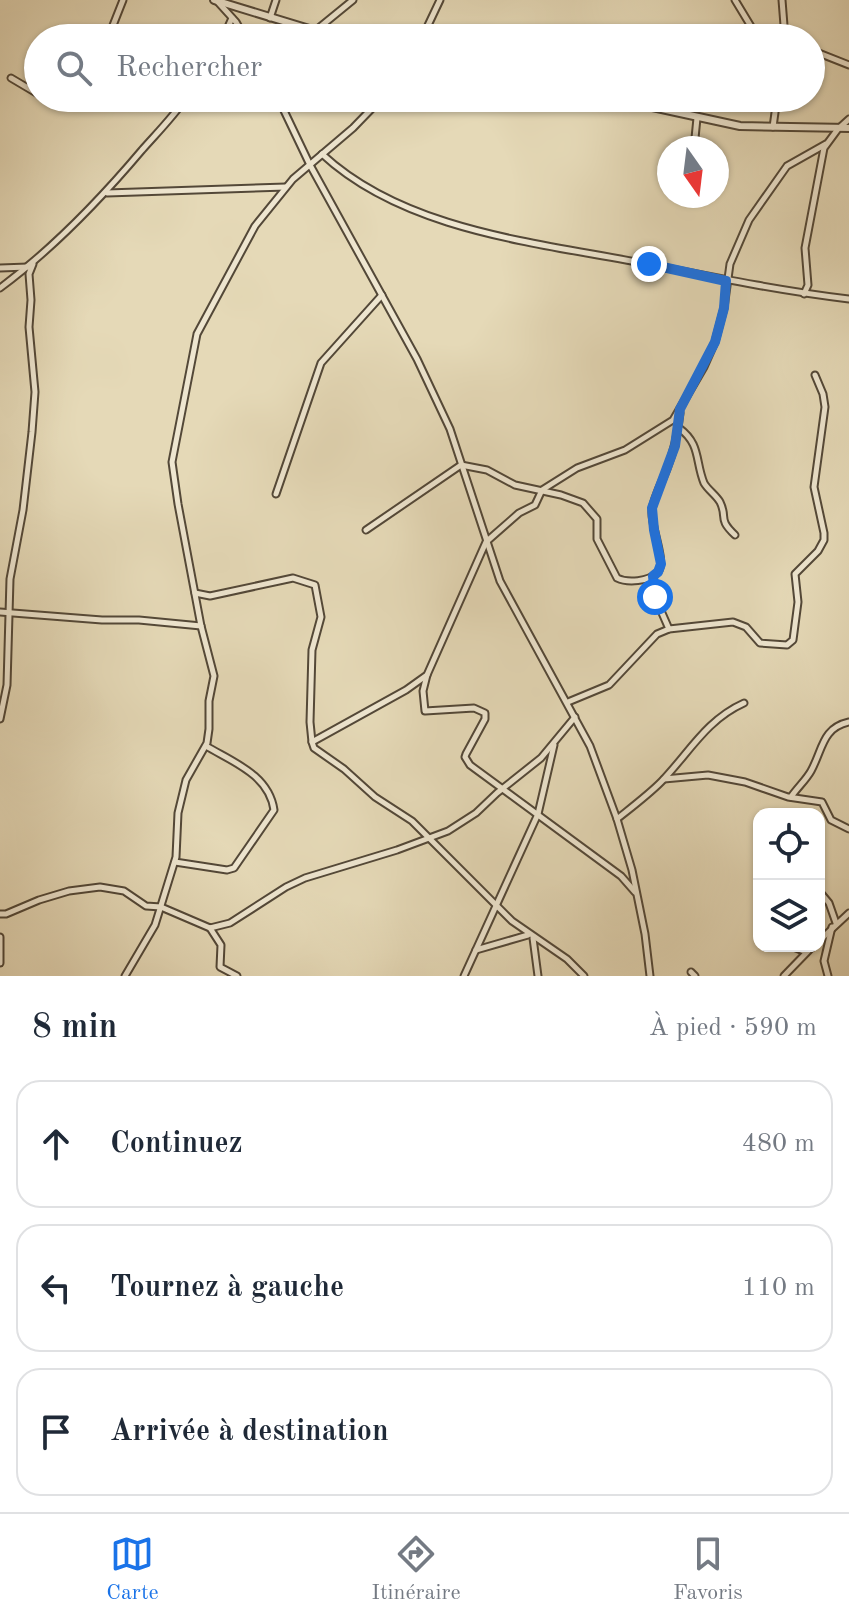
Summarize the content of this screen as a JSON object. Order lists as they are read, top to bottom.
{
  "north": "bottom",
  "page": {
    "search": "Rechercher",
    "heading": ["8 min", "À pied · 590 m"],
    "list": [
      ["Continuez", "480 m"],
      ["Tournez à gauche", "110 m"],
      "Arrivée à destination"
    ],
    "nav": ["Carte", "Itinéraire", "Favoris"]
  }
}
